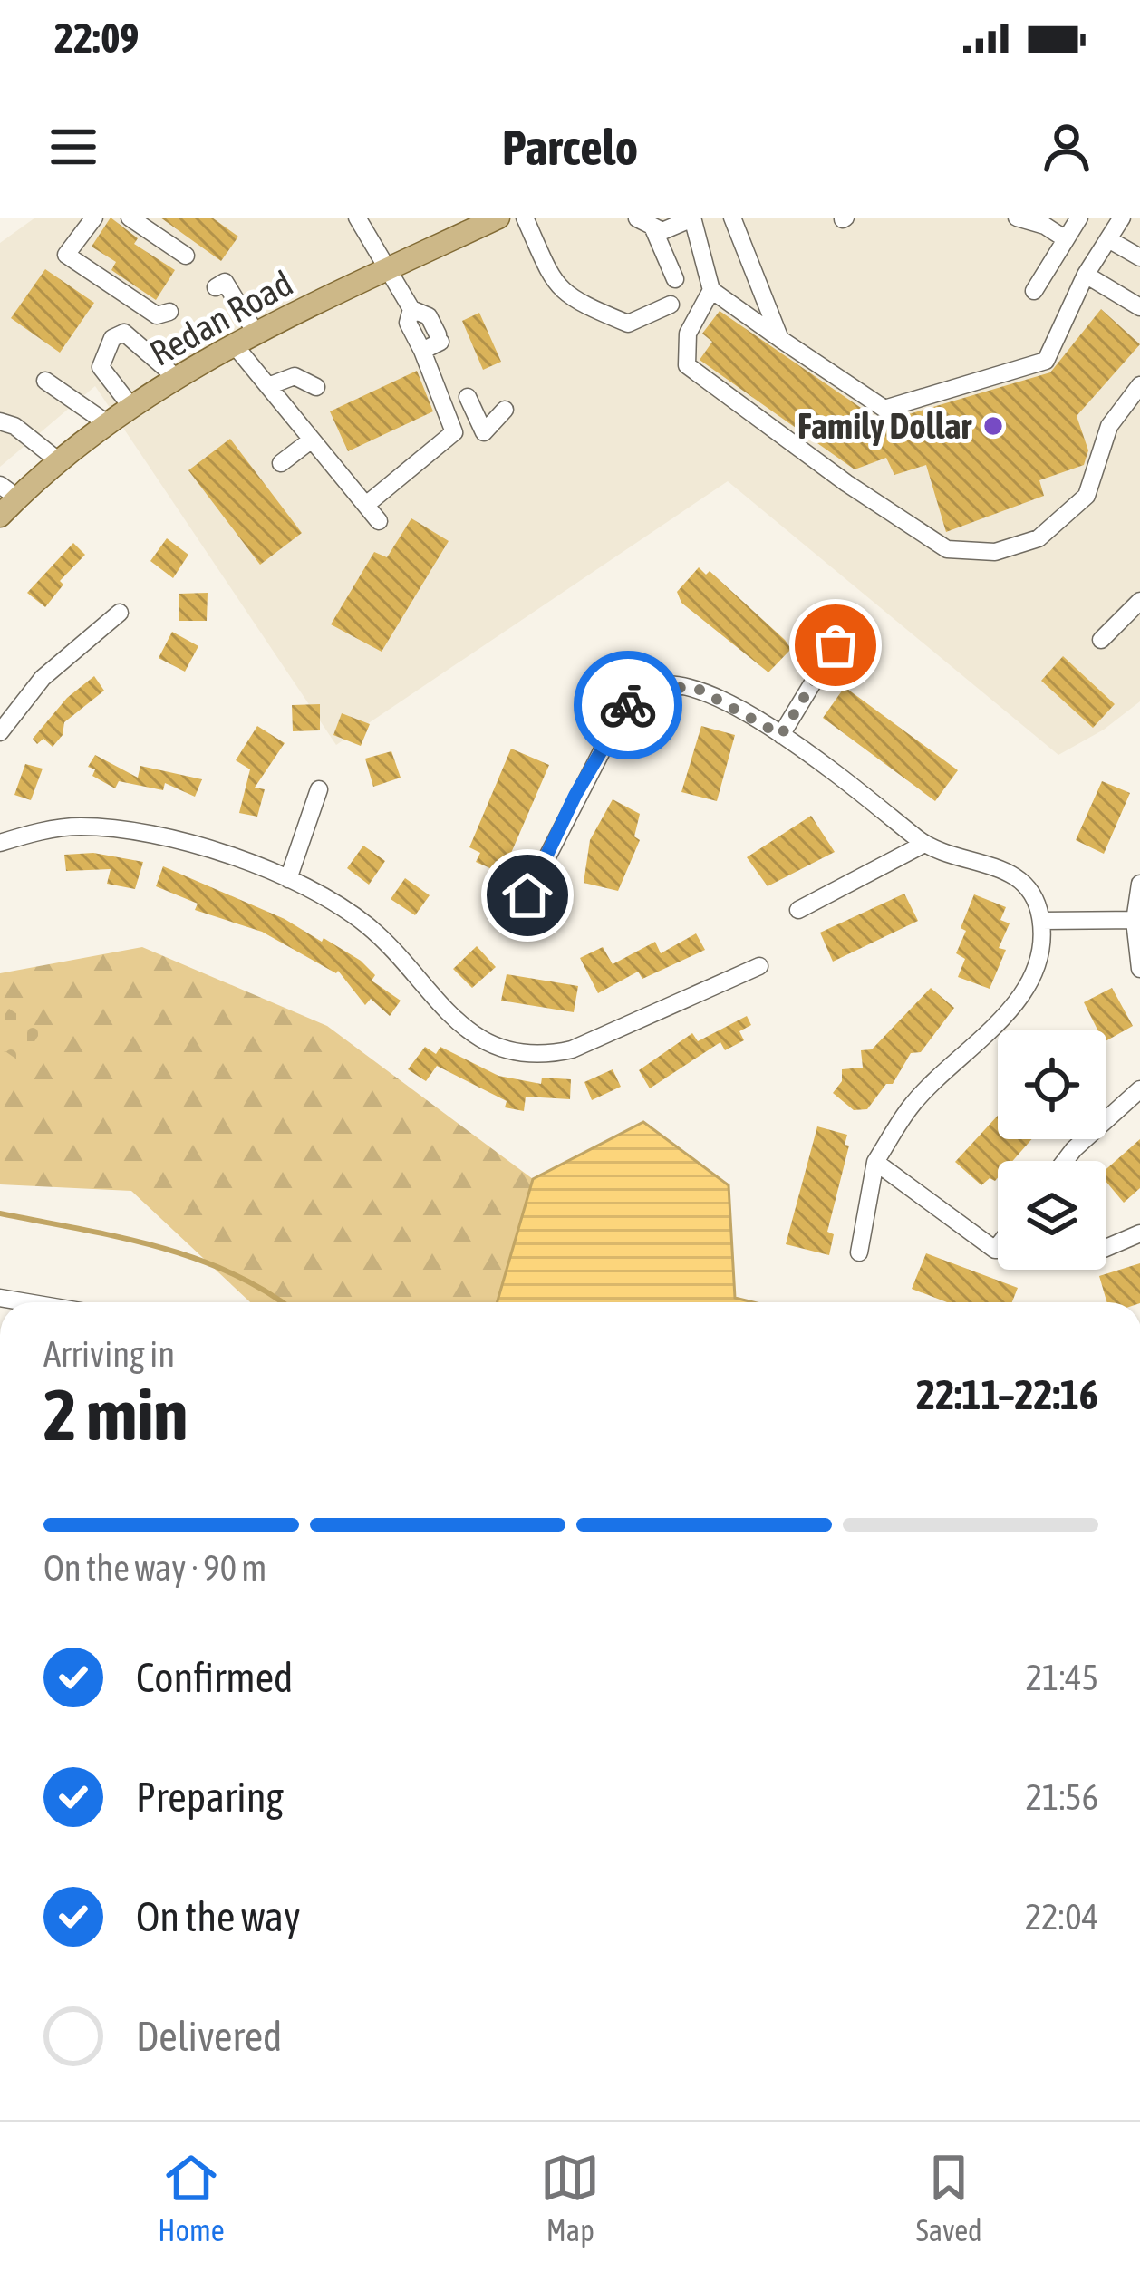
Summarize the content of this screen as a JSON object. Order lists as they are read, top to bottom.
{
  "streets": {
    "main road": ["Redan Road"]
  },
  "places": ["Family Dollar"],
  "page": {
    "status": "22:09",
    "header": "Parcelo",
    "heading": ["2 min", "Arriving in", "22:11–22:16"],
    "bar": "On the way · 90 m",
    "list": [
      ["Confirmed", "21:45"],
      ["Preparing", "21:56"],
      ["On the way", "22:04"],
      "Delivered"
    ],
    "tabs": ["Home", "Map", "Saved"]
  }
}
